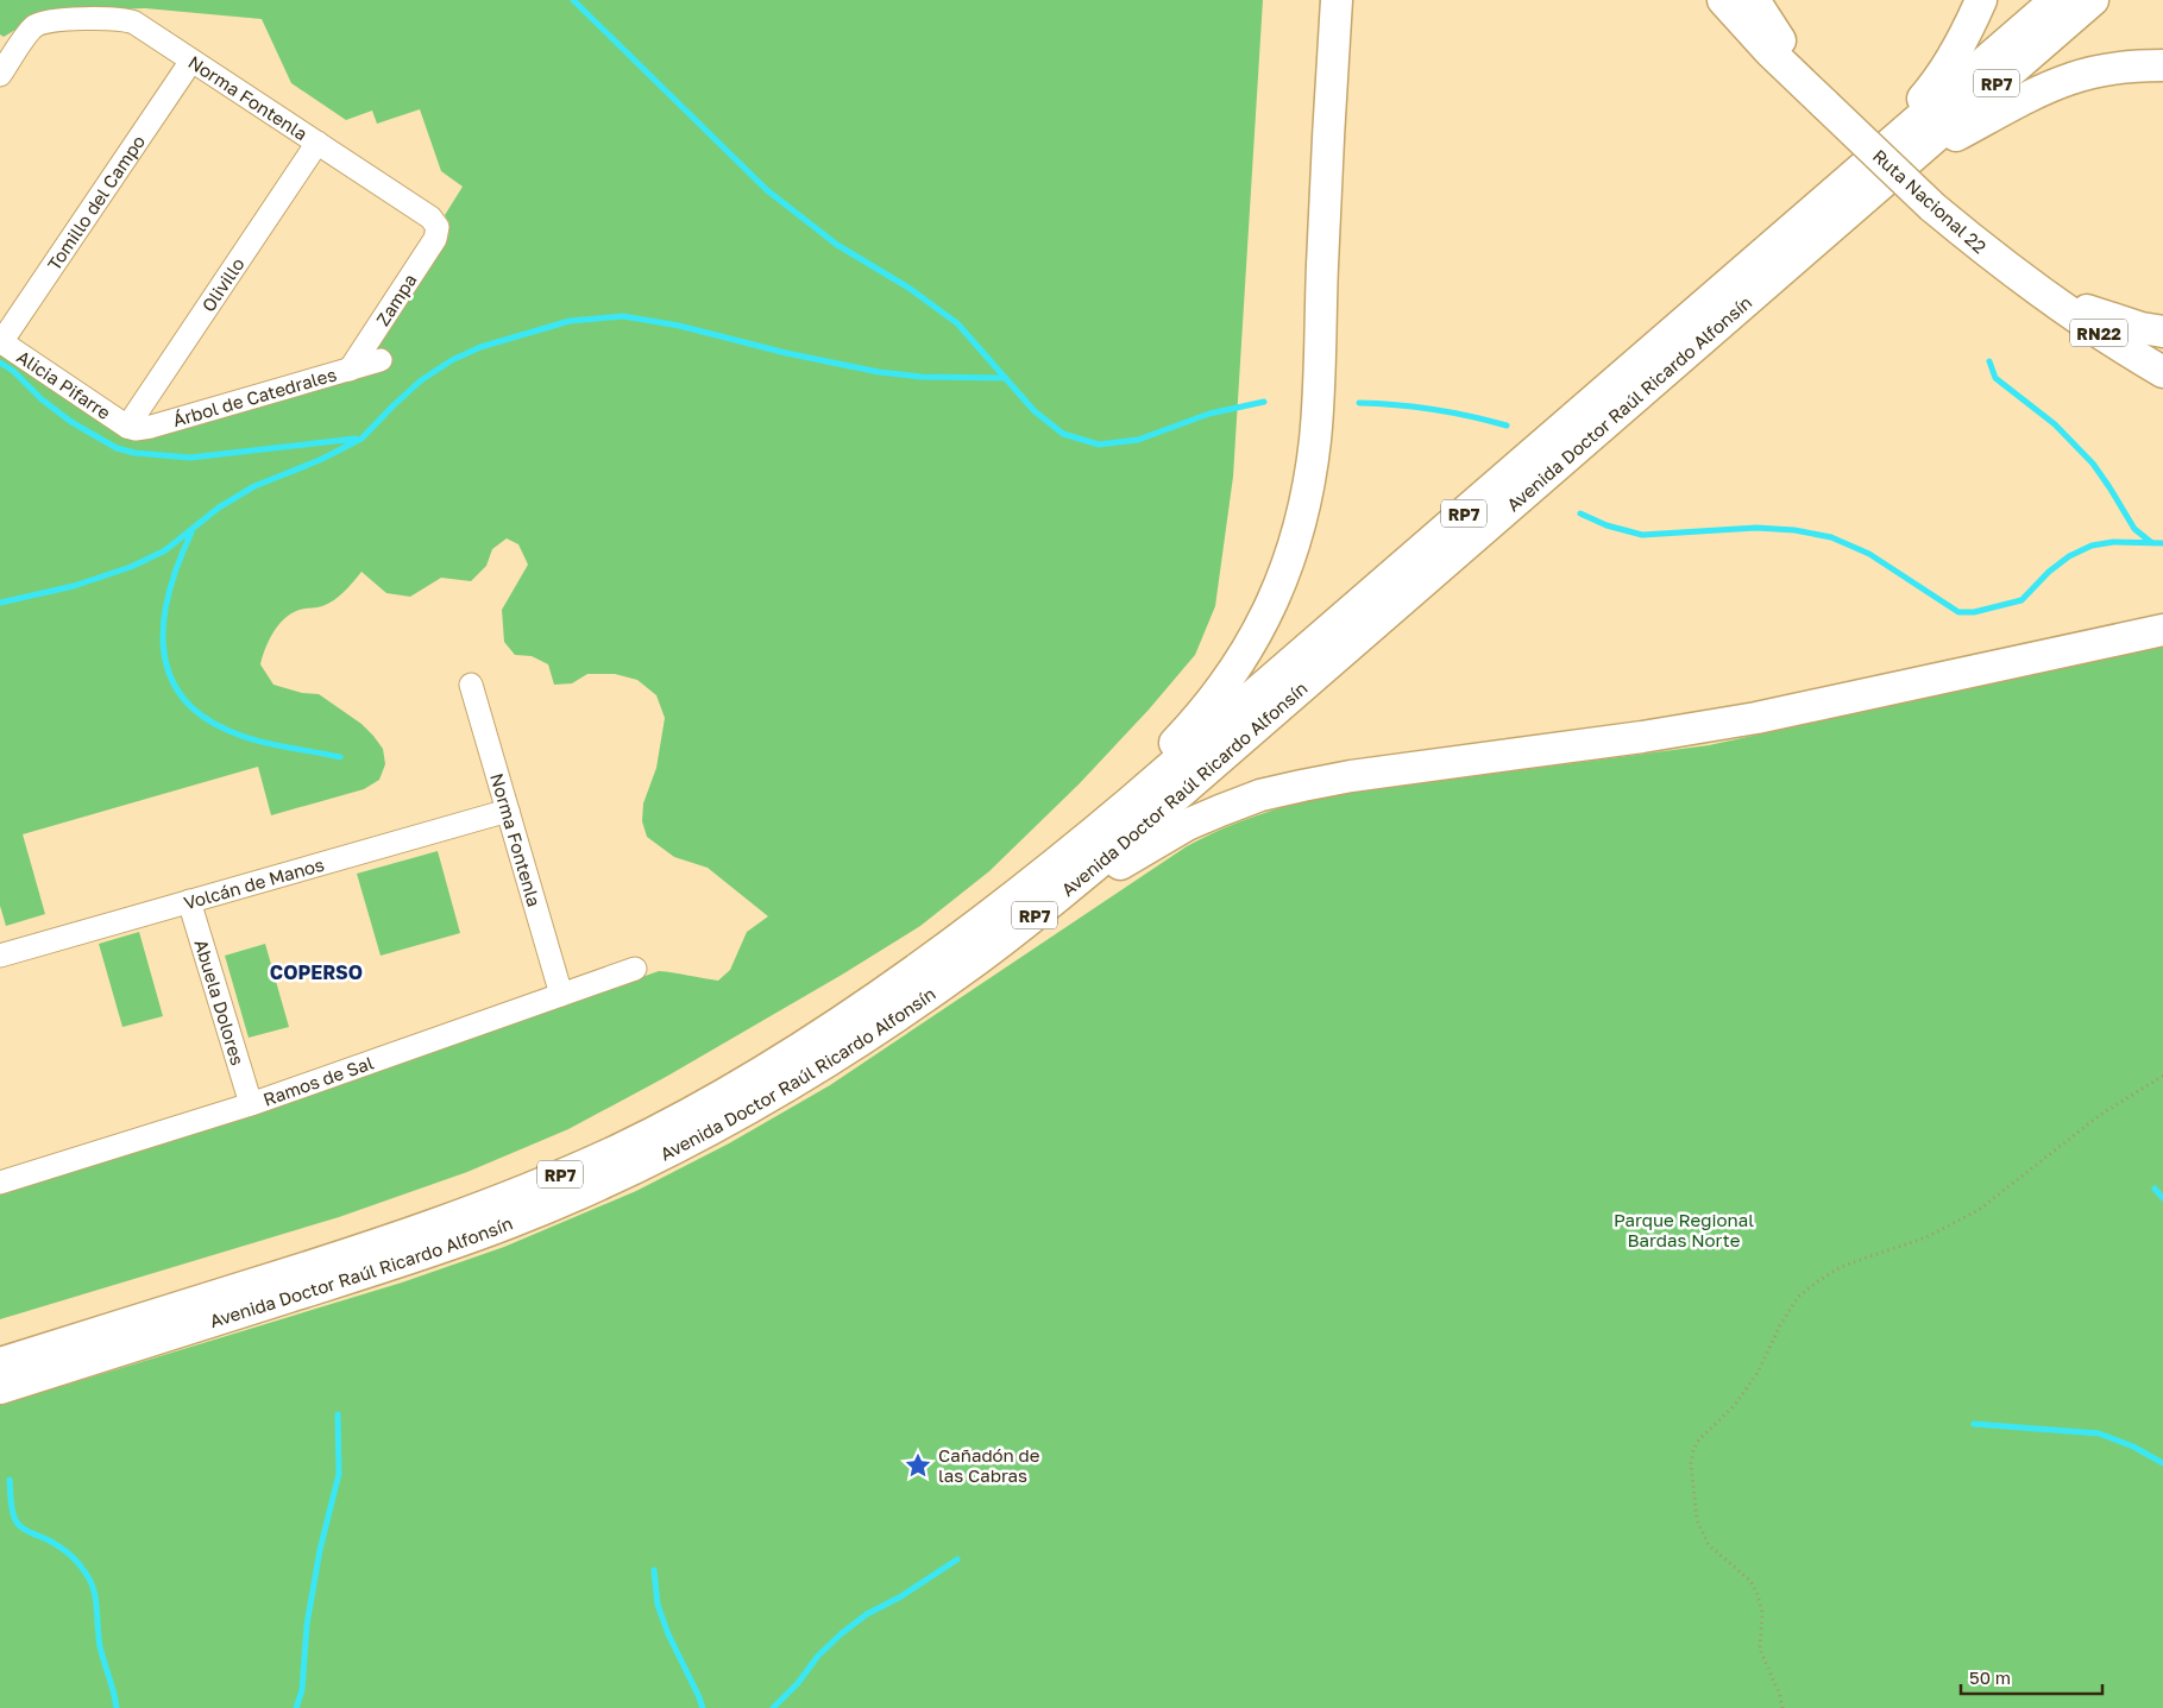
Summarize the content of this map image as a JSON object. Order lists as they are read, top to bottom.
{
  "streets": {
    "highway": [
      "RP7",
      "Ruta Nacional 22",
      "RN22",
      "Avenida Doctor Raúl Ricardo Alfonsín"
    ],
    "street": [
      "Norma Fontenla",
      "Tomillo del Campo",
      "Olivillo",
      "Zampa",
      "Alicia Pifarre",
      "Árbol de Catedrales",
      "Volcán de Manos",
      "Abuela Dolores",
      "Ramos de Sal"
    ]
  },
  "crossings": [
    ["RP7", "Avenida Doctor Raúl Ricardo Alfonsín"],
    ["Norma Fontenla", "Tomillo del Campo"],
    ["Norma Fontenla", "Olivillo"],
    ["Norma Fontenla", "Zampa"],
    ["Norma Fontenla", "Volcán de Manos"],
    ["Norma Fontenla", "Ramos de Sal"],
    ["Tomillo del Campo", "Alicia Pifarre"],
    ["Olivillo", "Alicia Pifarre"],
    ["Olivillo", "Árbol de Catedrales"],
    ["Zampa", "Árbol de Catedrales"],
    ["Alicia Pifarre", "Árbol de Catedrales"],
    ["Volcán de Manos", "Abuela Dolores"],
    ["Abuela Dolores", "Ramos de Sal"]
  ],
  "districts": ["COPERSO"],
  "parks": ["Parque Regional Bardas Norte"],
  "places": {
    "place": ["Cañadón de las Cabras"]
  },
  "scale_bar": "50 m"
}
